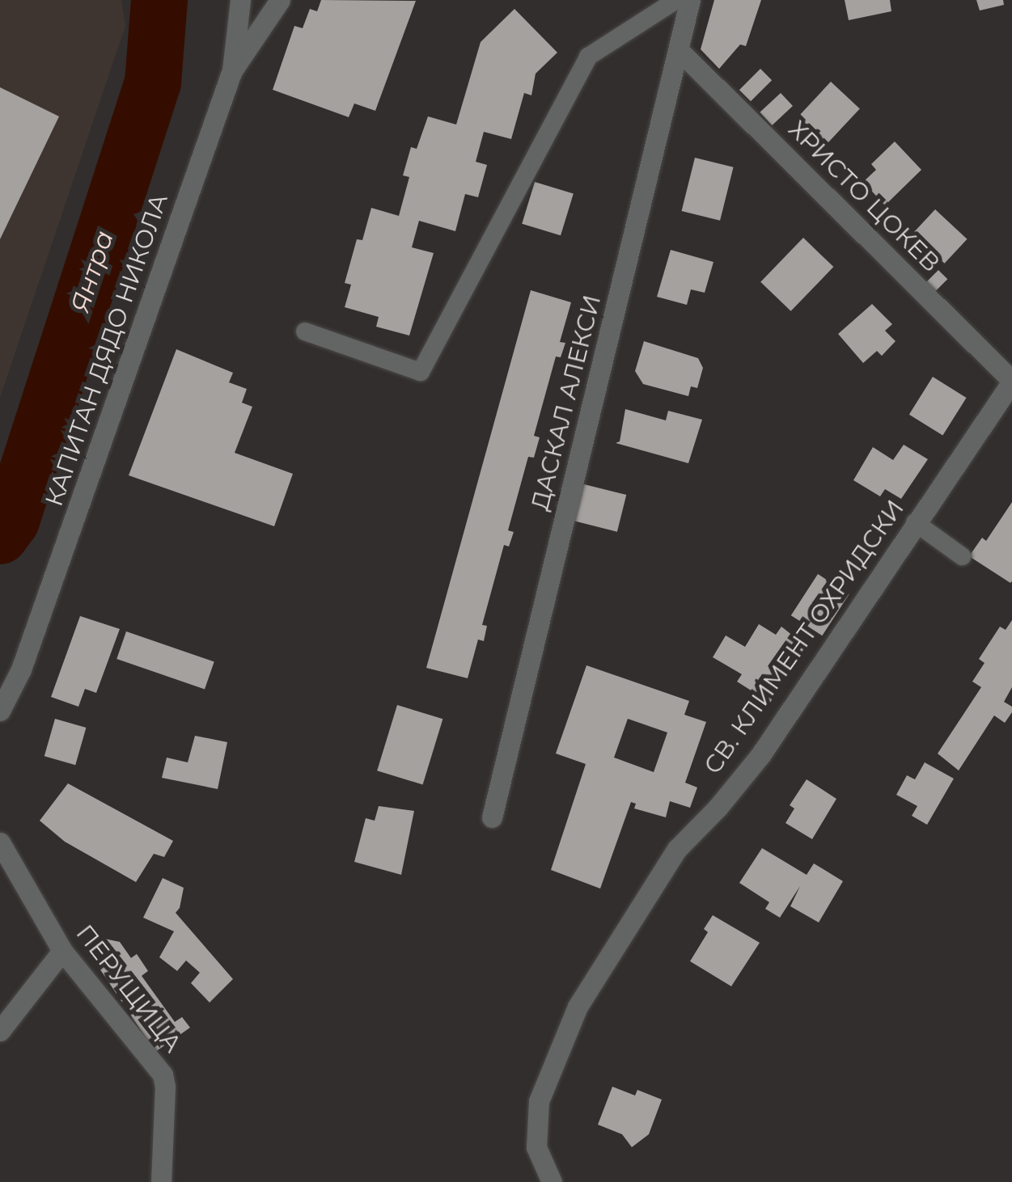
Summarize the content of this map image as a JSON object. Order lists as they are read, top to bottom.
{
  "streets": {
    "street": [
      "ХРИСТО ЦОКЕВ",
      "КАПИТАН ДЯДО НИКОЛА",
      "ДАСКАЛ АЛЕКСИ",
      "СВ. КЛИМЕНТ ОХРИДСКИ",
      "ПЕРУЩИЦА"
    ]
  },
  "crossings": [
    ["ХРИСТО ЦОКЕВ", "ДАСКАЛ АЛЕКСИ"],
    ["ХРИСТО ЦОКЕВ", "СВ. КЛИМЕНТ ОХРИДСКИ"]
  ],
  "water": ["Янтра"]
}
